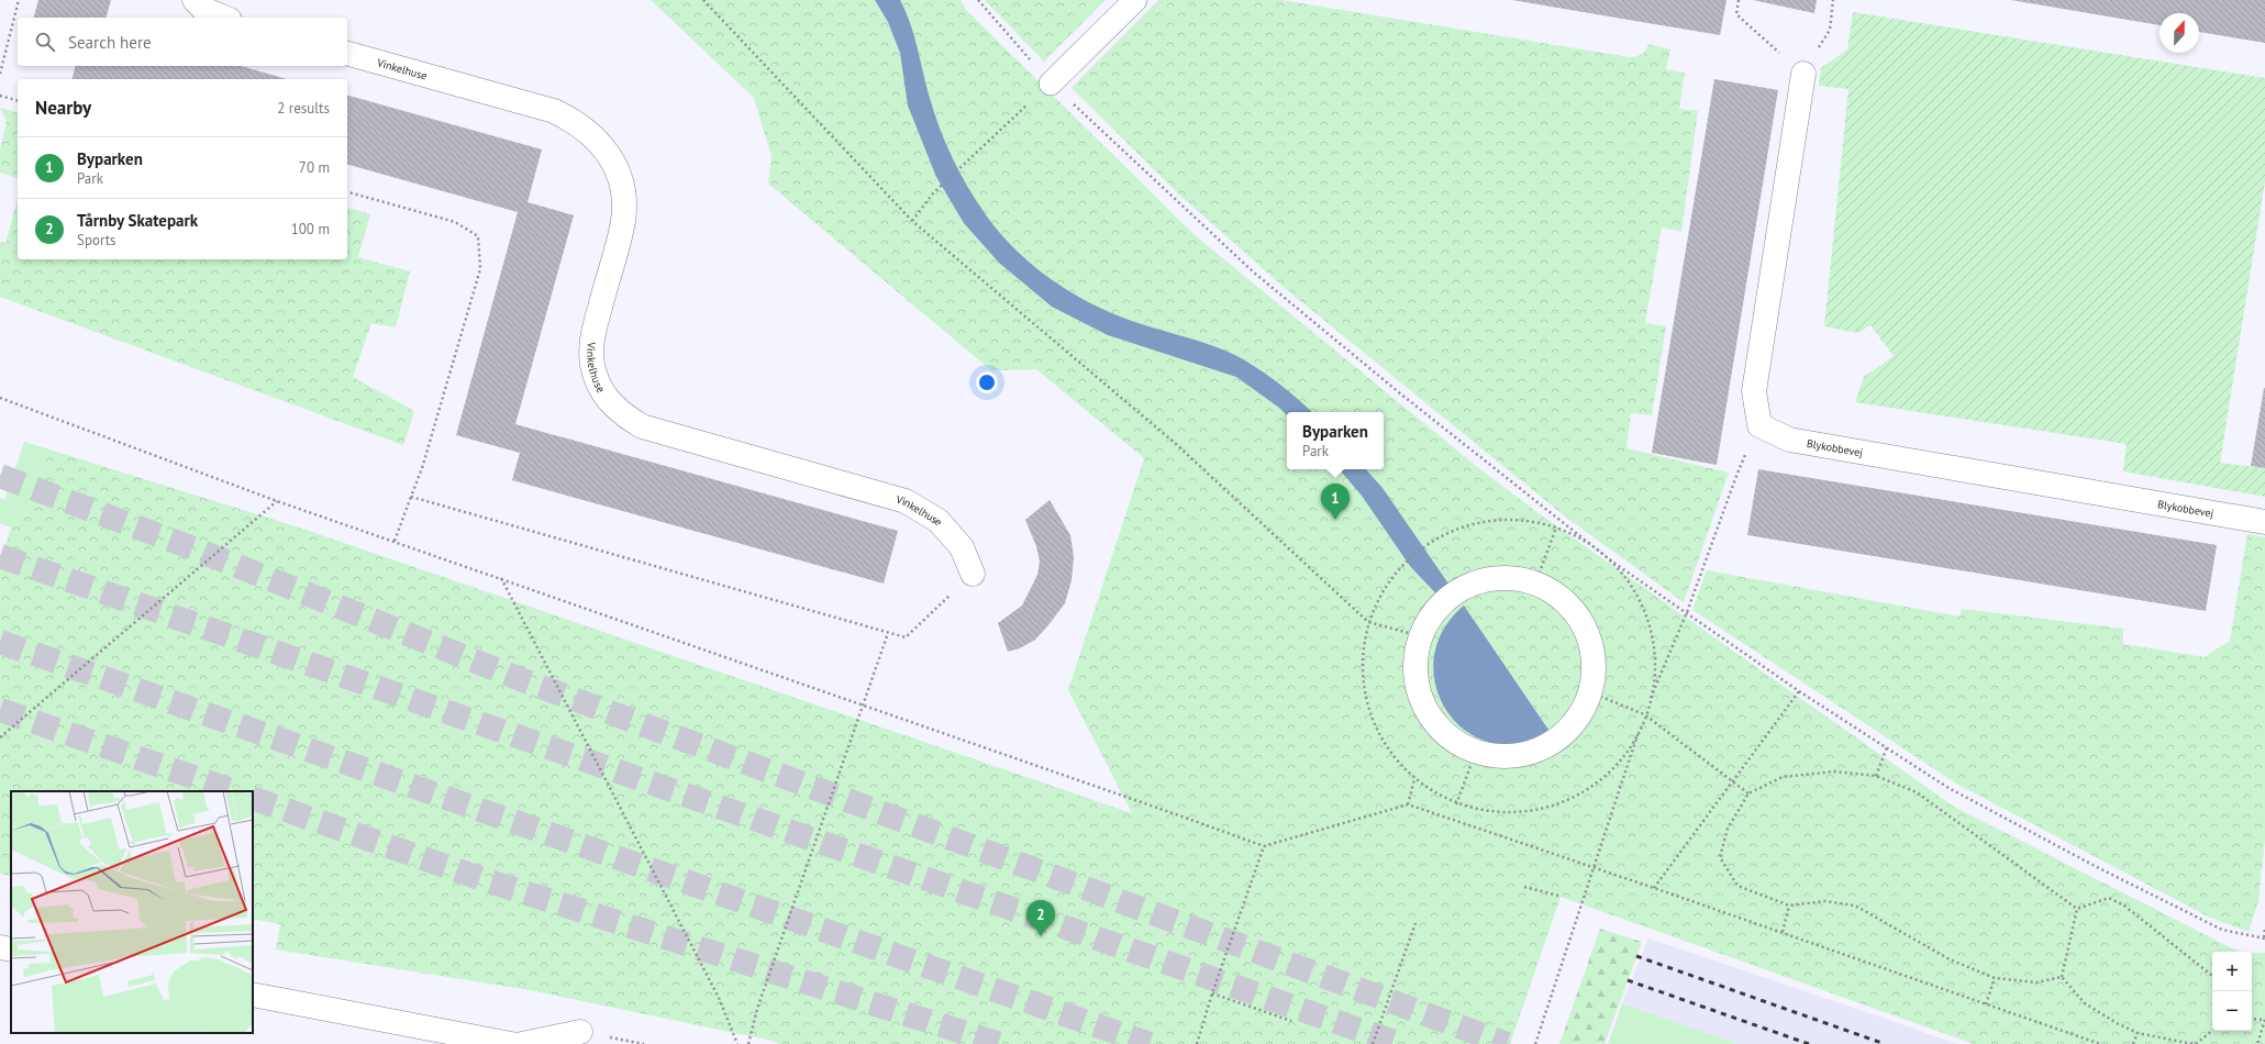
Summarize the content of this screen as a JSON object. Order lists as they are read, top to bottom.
{
  "streets": {
    "street": ["Vinkelhuse", "Blykobbevej"]
  },
  "north": "top",
  "page": {
    "search": "Search here",
    "heading": ["Nearby", "2 results"],
    "list": [
      {
        "mark": "1",
        "name": "Byparken",
        "note": "Park",
        "value": "70 m"
      },
      {
        "mark": "2",
        "name": "Tårnby Skatepark",
        "note": "Sports",
        "value": "100 m"
      }
    ],
    "popup": ["Byparken", "Park"],
    "pins": ["1", "2"],
    "map_buttons": ["+", "−"]
  }
}
